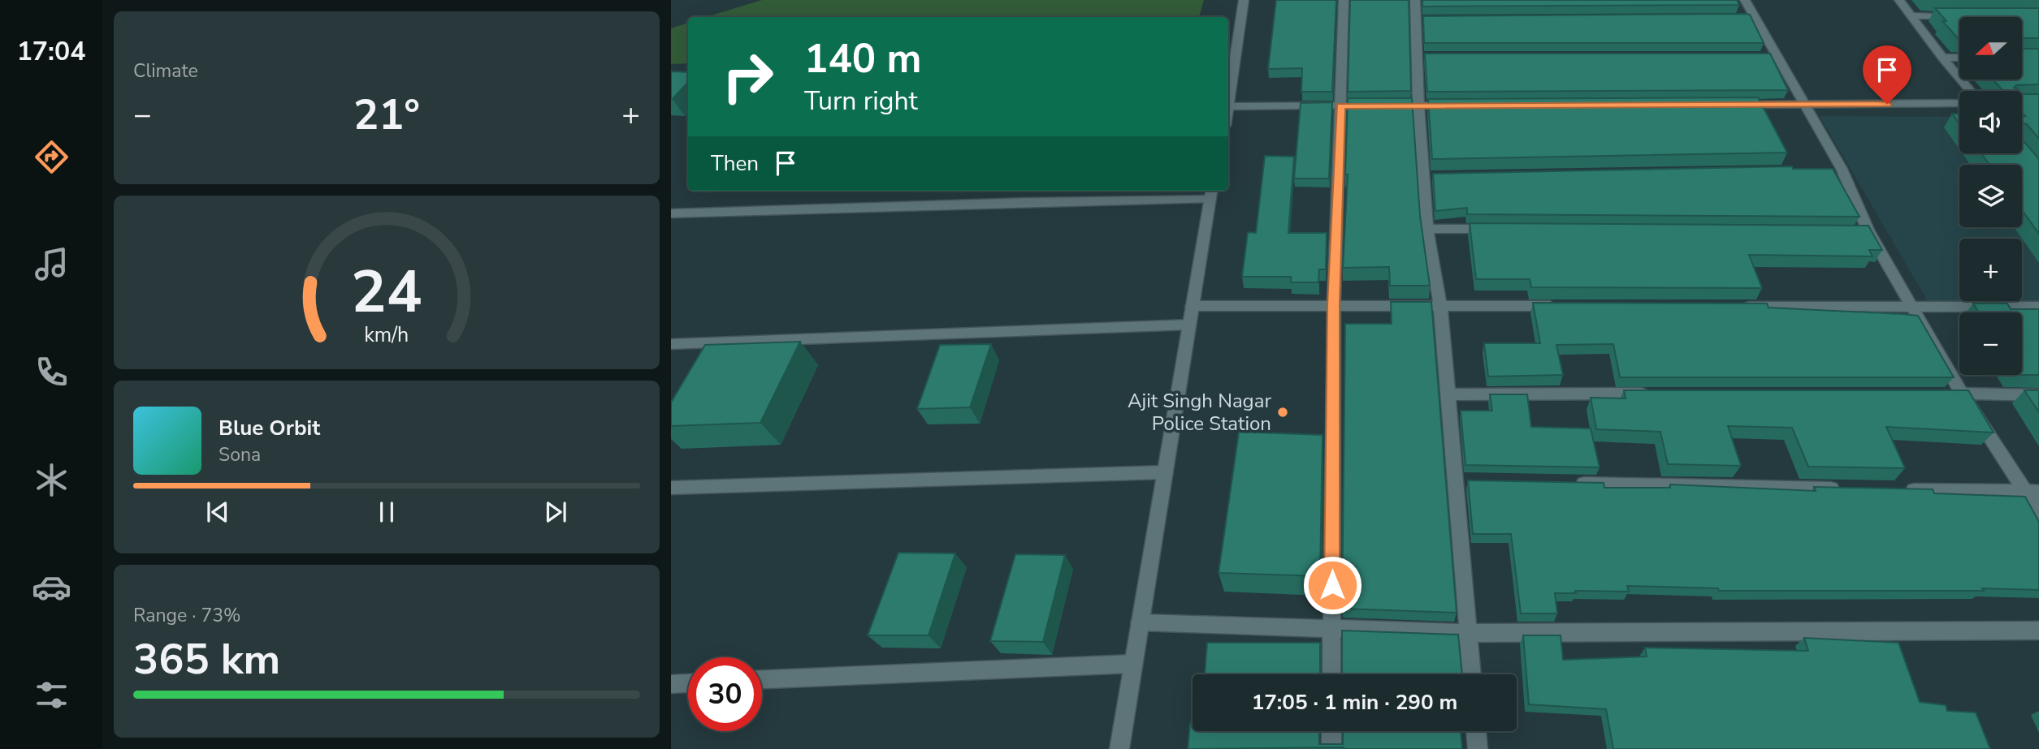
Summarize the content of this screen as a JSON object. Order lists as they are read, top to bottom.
{
  "places": ["Ajit Singh Nagar Police Station"],
  "north": "left",
  "page": {
    "tabs": "17:04",
    "tile": [
      "Climate",
      ["Range · 73%", "365 km"]
    ],
    "map_buttons": ["+", "−"],
    "turn": ["140 m", "Turn right"],
    "heat": ["−", "21°", "+"],
    "then": "Then",
    "song": ["Blue Orbit", "Sona"],
    "limit": "30",
    "trip": "17:05 · 1 min · 290 m",
    "gauge": ["24", "km/h"]
  }
}
